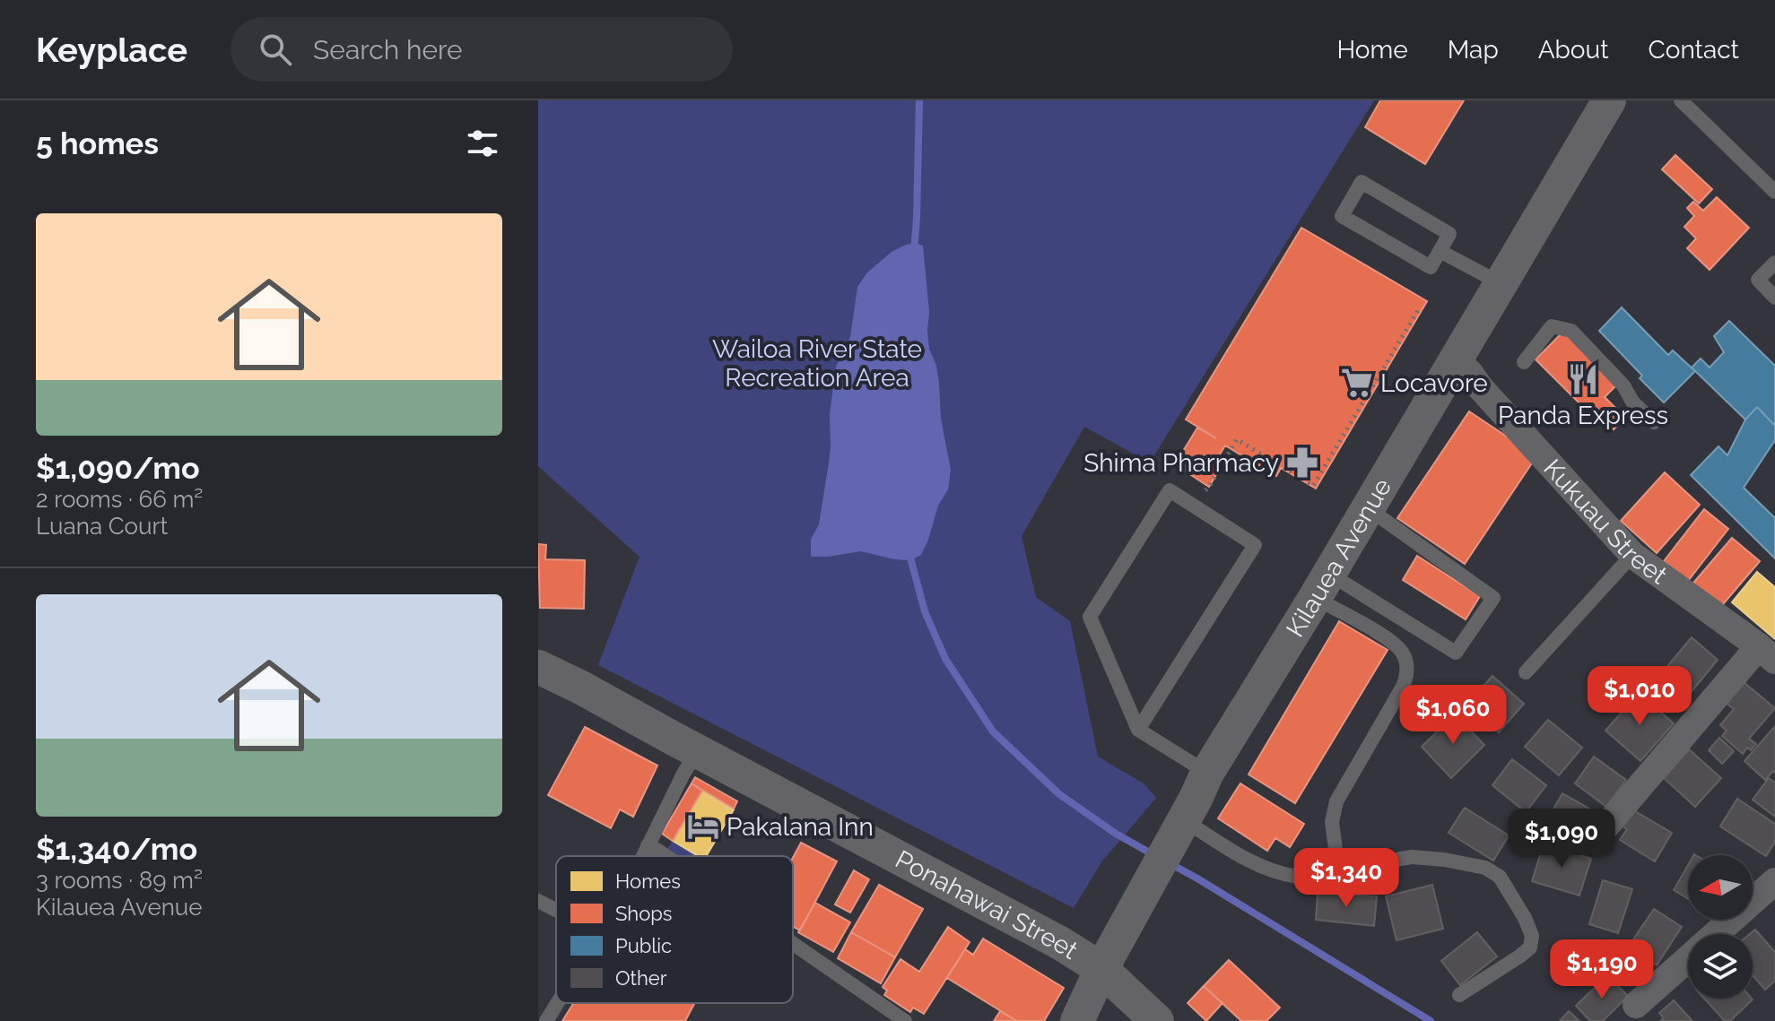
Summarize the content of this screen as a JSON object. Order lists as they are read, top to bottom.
{
  "streets": {
    "street": ["Kukuau Street", "Kilauea Avenue", "Ponahawai Street"]
  },
  "crossings": [
    ["Kukuau Street", "Kilauea Avenue"],
    ["Kilauea Avenue", "Ponahawai Street"]
  ],
  "parks": ["Wailoa River State Recreation Area"],
  "places": {
    "restaurant": ["Panda Express"],
    "supermarket": ["Locavore"],
    "pharmacy": ["Shima Pharmacy"],
    "hotel": ["Pakalana Inn"]
  },
  "legend": [
    "Homes",
    "Shops",
    "Public",
    "Other"
  ],
  "north": "left",
  "page": {
    "header": "Keyplace",
    "search": "Search here",
    "nav": [
      "Home",
      "Map",
      "About",
      "Contact"
    ],
    "heading": "5 homes",
    "list": [
      {
        "name": "$1,090/mo",
        "note": "2 rooms · 66 m² · Luana Court"
      },
      {
        "name": "$1,340/mo",
        "note": "3 rooms · 89 m² · Kilauea Avenue"
      }
    ],
    "price": [
      "$1,010",
      "$1,060",
      "$1,090",
      "$1,340",
      "$1,190"
    ]
  }
}
